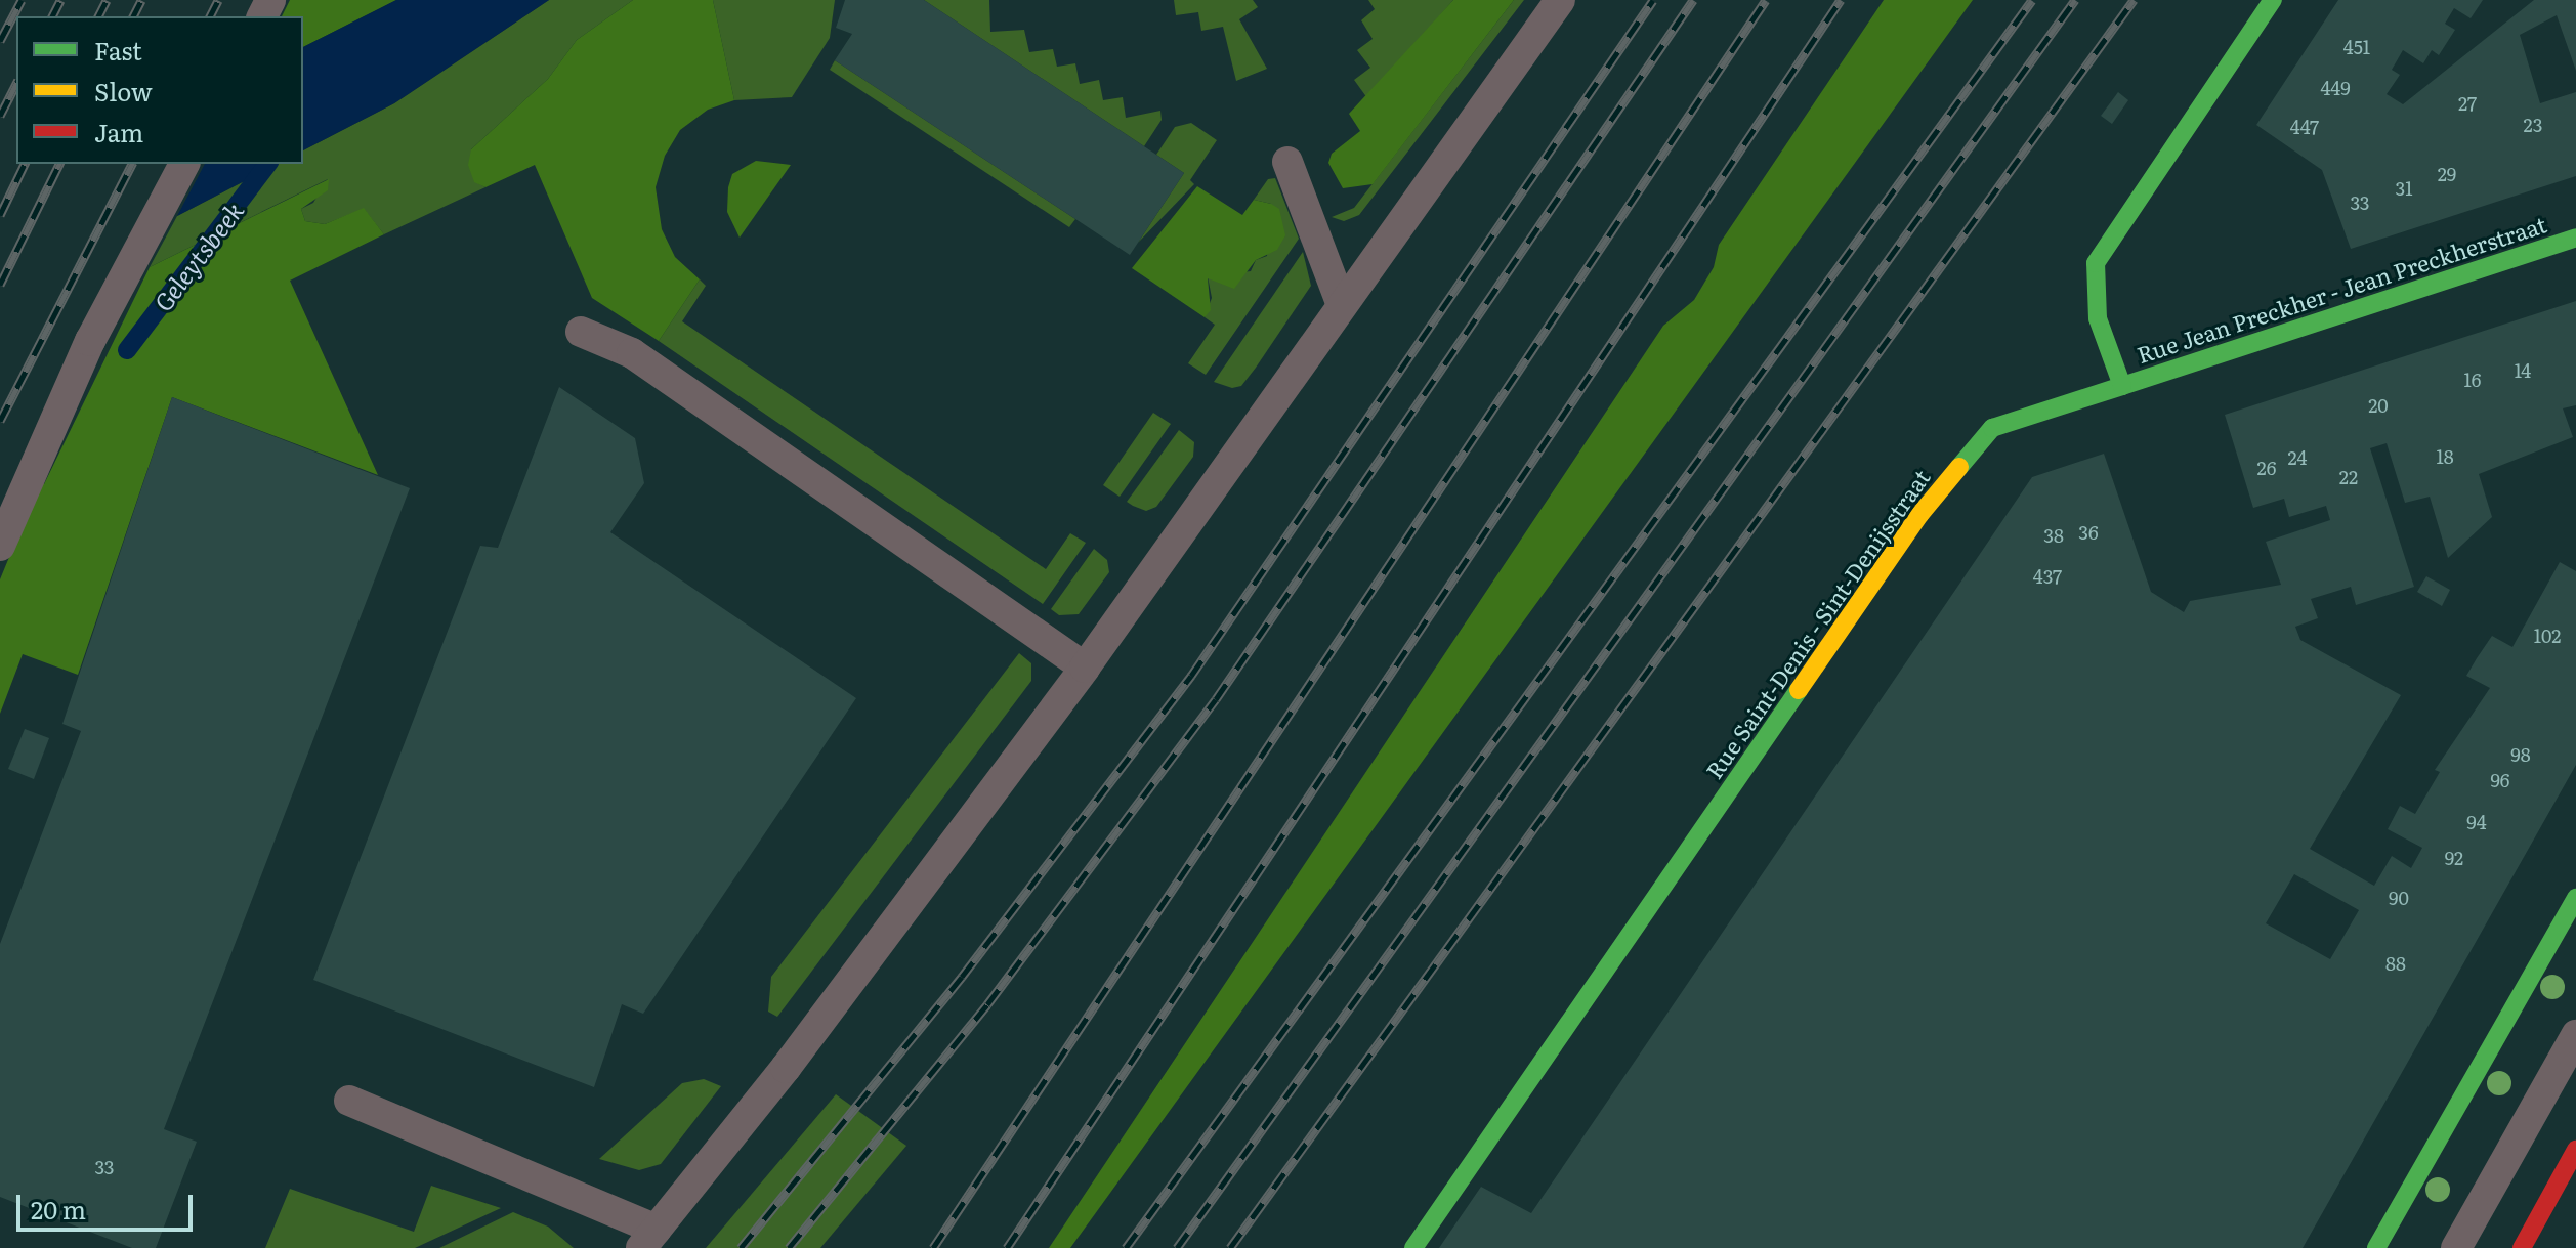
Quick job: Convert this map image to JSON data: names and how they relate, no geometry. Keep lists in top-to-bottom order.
{
  "streets": {
    "street": ["Rue Jean Preckher - Jean Preckherstraat", "Rue Saint-Denis - Sint-Denijsstraat"]
  },
  "crossings": [
    ["Rue Jean Preckher - Jean Preckherstraat", "Rue Saint-Denis - Sint-Denijsstraat"]
  ],
  "water": ["Geleytsbeek"],
  "house_numbers": [
    "451",
    "449",
    "27",
    "23",
    "447",
    "29",
    "31",
    "33",
    "14",
    "16",
    "20",
    "18",
    "24",
    "26",
    "22",
    "36",
    "38",
    "437",
    "102",
    "98",
    "96",
    "94",
    "92",
    "90",
    "88",
    "33"
  ],
  "legend": ["Fast", "Slow", "Jam"],
  "scale_bar": "20 m"
}
